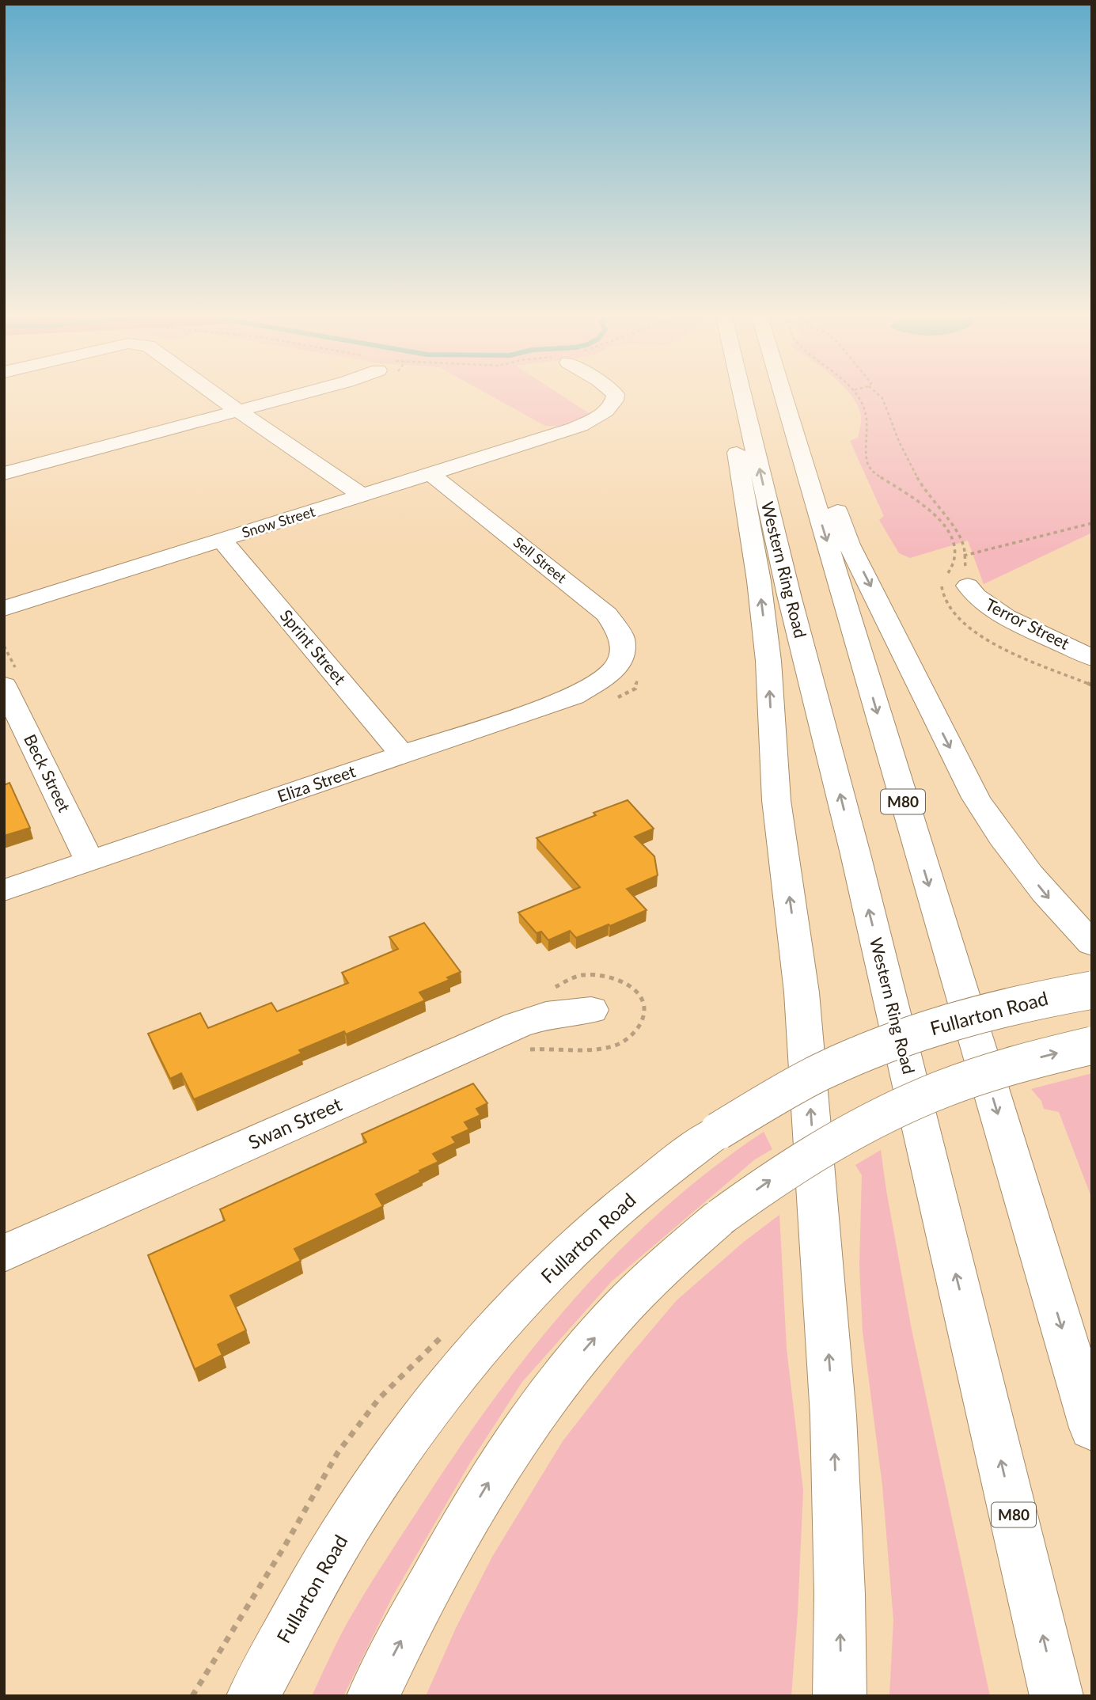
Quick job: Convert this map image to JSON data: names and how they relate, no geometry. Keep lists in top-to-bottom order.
{
  "streets": {
    "main road": [
      "Snow Street",
      "Sell Street",
      "Western Ring Road",
      "Terror Street",
      "Sprint Street",
      "Beck Street",
      "Eliza Street",
      "M80",
      "Fullarton Road",
      "Swan Street"
    ]
  },
  "crossings": [
    ["Snow Street", "Sell Street"],
    ["Snow Street", "Sprint Street"],
    ["Sell Street", "Eliza Street"],
    ["Sprint Street", "Eliza Street"],
    ["Beck Street", "Eliza Street"]
  ]
}
